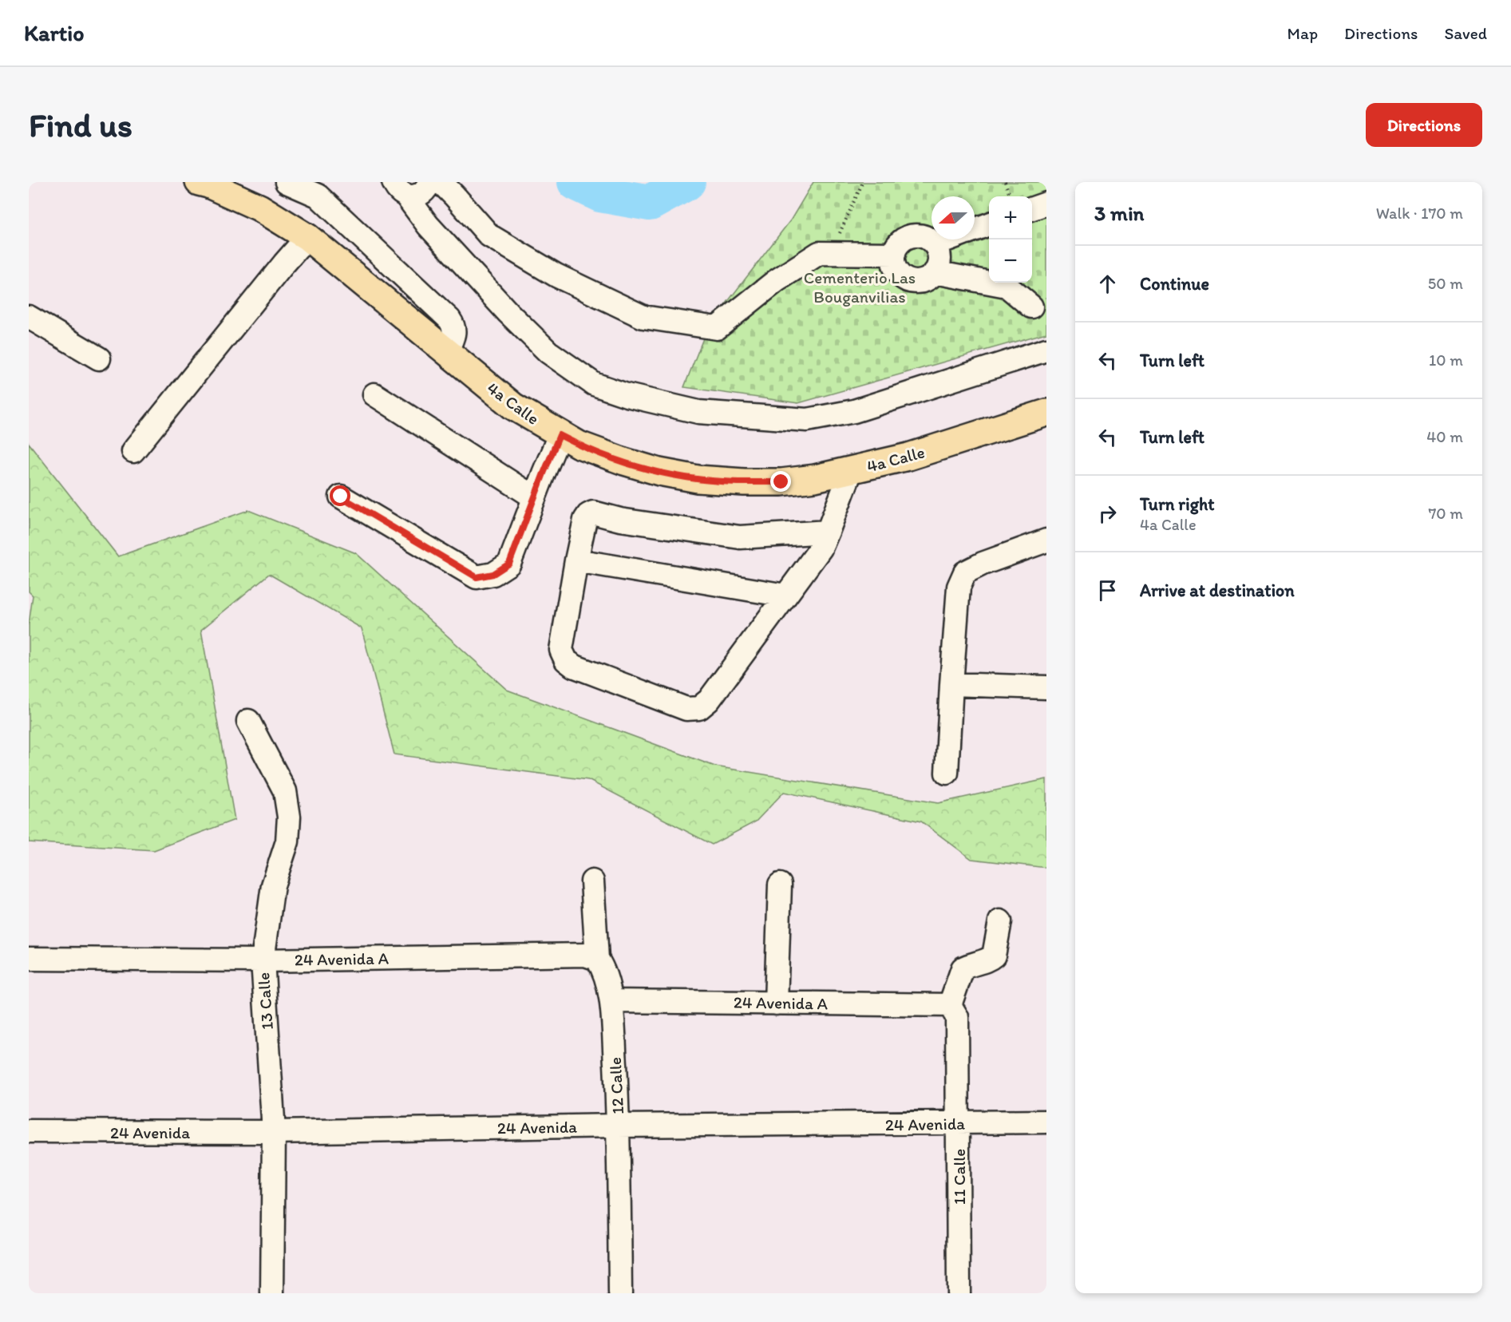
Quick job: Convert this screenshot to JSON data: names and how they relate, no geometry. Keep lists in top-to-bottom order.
{
  "streets": {
    "main road": ["4a Calle"],
    "street": [
      "24 Avenida A",
      "13 Calle",
      "12 Calle",
      "24 Avenida",
      "11 Calle"
    ]
  },
  "crossings": [
    ["24 Avenida A", "13 Calle"],
    ["24 Avenida A", "12 Calle"],
    ["24 Avenida A", "11 Calle"],
    ["13 Calle", "24 Avenida"],
    ["12 Calle", "24 Avenida"],
    ["24 Avenida", "11 Calle"]
  ],
  "parks": ["Cementerio Las Bouganvilias"],
  "north": "left",
  "page": {
    "header": "Kartio",
    "nav": ["Map", "Directions", "Saved"],
    "buttons": "Directions",
    "title": "Find us",
    "heading": ["3 min", "Walk · 170 m"],
    "map_buttons": ["+", "−"],
    "list": [
      ["Continue", "50 m"],
      ["Turn left", "10 m"],
      ["Turn left", "40 m"],
      ["Turn right", "4a Calle", "70 m"],
      "Arrive at destination"
    ]
  }
}
